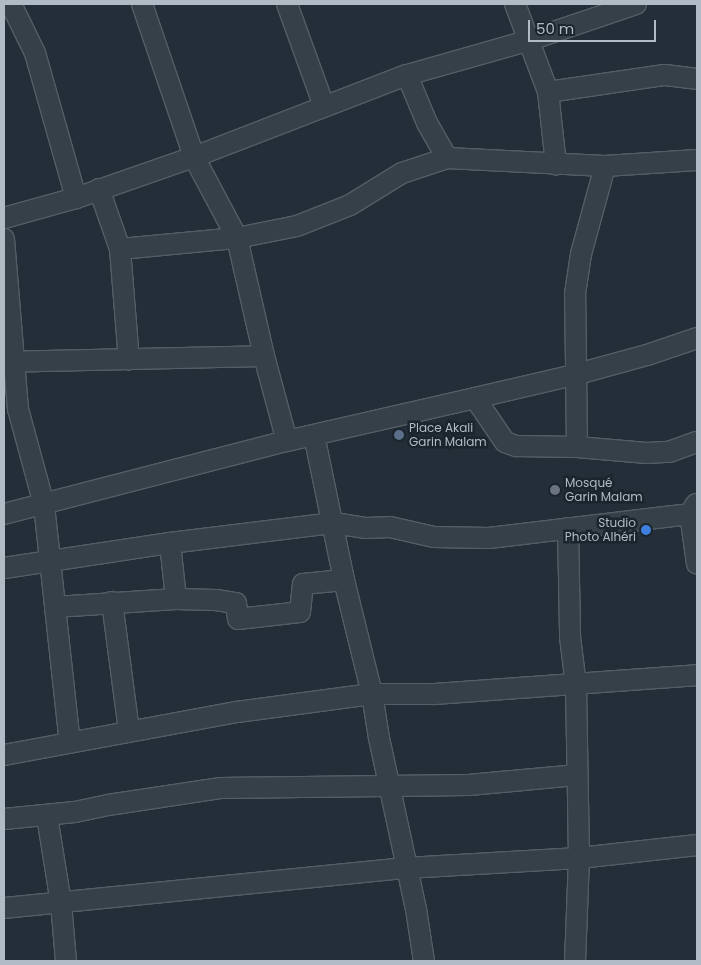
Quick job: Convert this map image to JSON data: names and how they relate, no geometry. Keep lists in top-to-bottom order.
{
  "places": ["Place Akali Garin Malam", "Mosqué Garin Malam", "Studio Photo Alhéri"],
  "scale_bar": "50 m"
}
